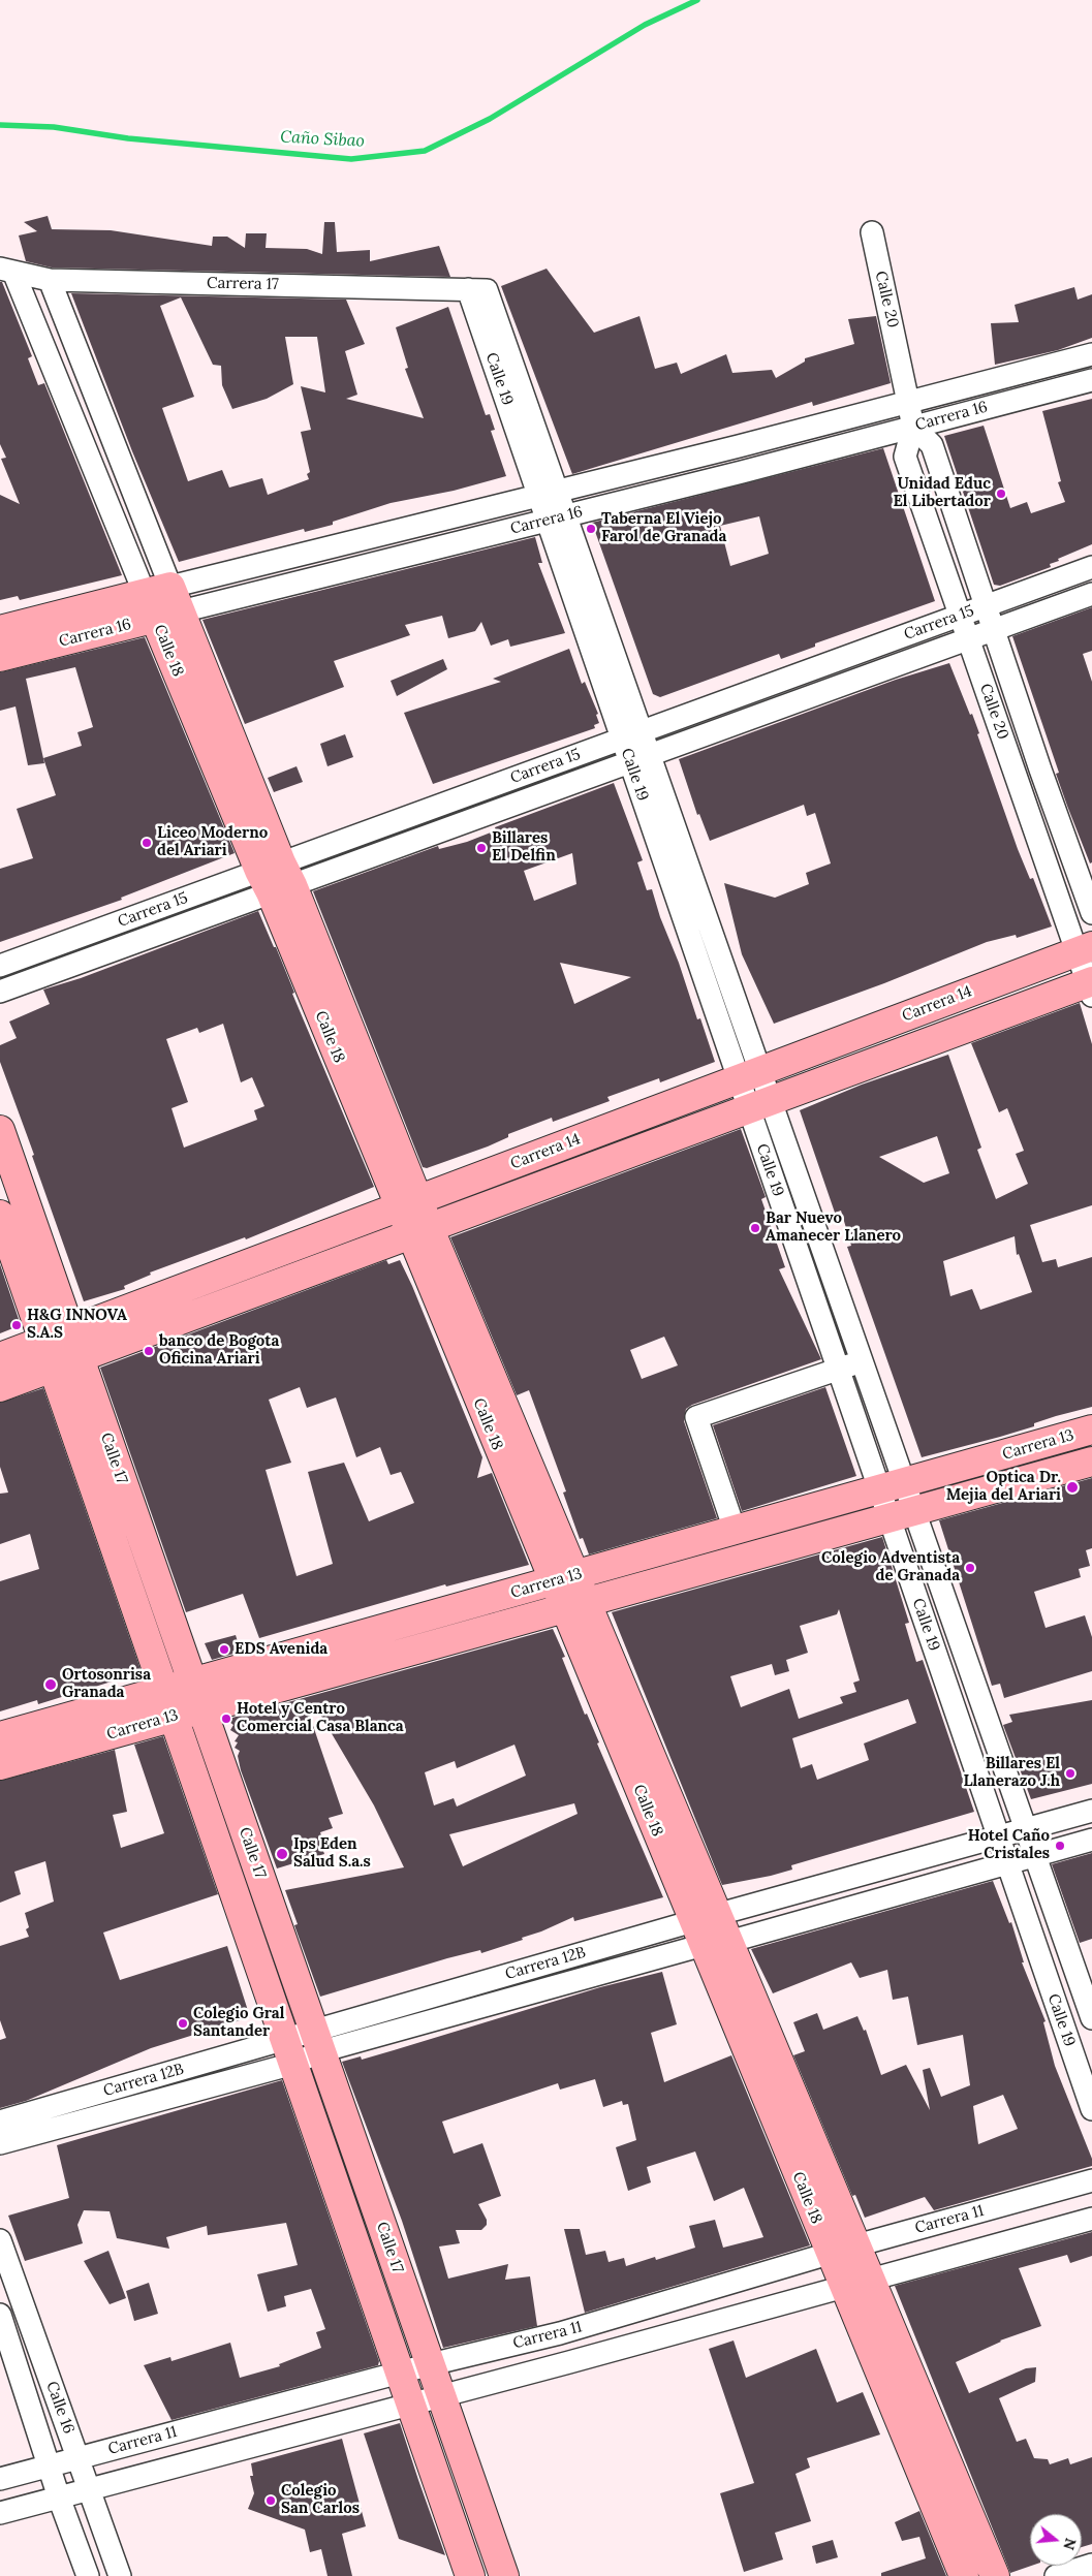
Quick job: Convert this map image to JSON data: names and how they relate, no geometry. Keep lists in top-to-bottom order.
{
  "streets": {
    "street": [
      "Carrera 17",
      "Calle 20",
      "Calle 19",
      "Carrera 16",
      "Carrera 15",
      "Calle 18",
      "Carrera 14",
      "Carrera 13",
      "Calle 17",
      "Carrera 12B",
      "Carrera 11",
      "Calle 16"
    ]
  },
  "crossings": [
    ["Carrera 17", "Calle 19"],
    ["Carrera 17", "Calle 18"],
    ["Calle 20", "Carrera 16"],
    ["Calle 20", "Carrera 15"],
    ["Calle 20", "Carrera 14"],
    ["Calle 19", "Carrera 16"],
    ["Calle 19", "Carrera 15"],
    ["Calle 19", "Carrera 14"],
    ["Calle 19", "Carrera 13"],
    ["Calle 19", "Carrera 12B"],
    ["Carrera 16", "Calle 18"],
    ["Carrera 15", "Calle 18"],
    ["Calle 18", "Carrera 14"],
    ["Calle 18", "Carrera 13"],
    ["Calle 18", "Carrera 12B"],
    ["Calle 18", "Carrera 11"],
    ["Carrera 14", "Calle 17"],
    ["Carrera 13", "Calle 17"],
    ["Calle 17", "Carrera 12B"],
    ["Calle 17", "Carrera 11"],
    ["Carrera 11", "Calle 16"]
  ],
  "water": ["Caño Sibao"],
  "places": [
    "Unidad Educ El Libertador",
    "Taberna El Viejo Farol de Granada",
    "Liceo Moderno del Ariari",
    "Billares El Delfin",
    "Bar Nuevo Amanecer Llanero",
    "H&G INNOVA S.A.S",
    "banco de Bogota Oficina Ariari",
    "Optica Dr. Mejia del Ariari",
    "Colegio Adventista de Granada",
    "EDS Avenida",
    "Ortosonrisa Granada",
    "Hotel y Centro Comercial Casa Blanca",
    "Billares El Llanerazo J.h",
    "Hotel Caño Cristales",
    "Ips Eden Salud S.a.s",
    "Colegio Gral Santander",
    "Colegio San Carlos"
  ],
  "north": "right"
}
